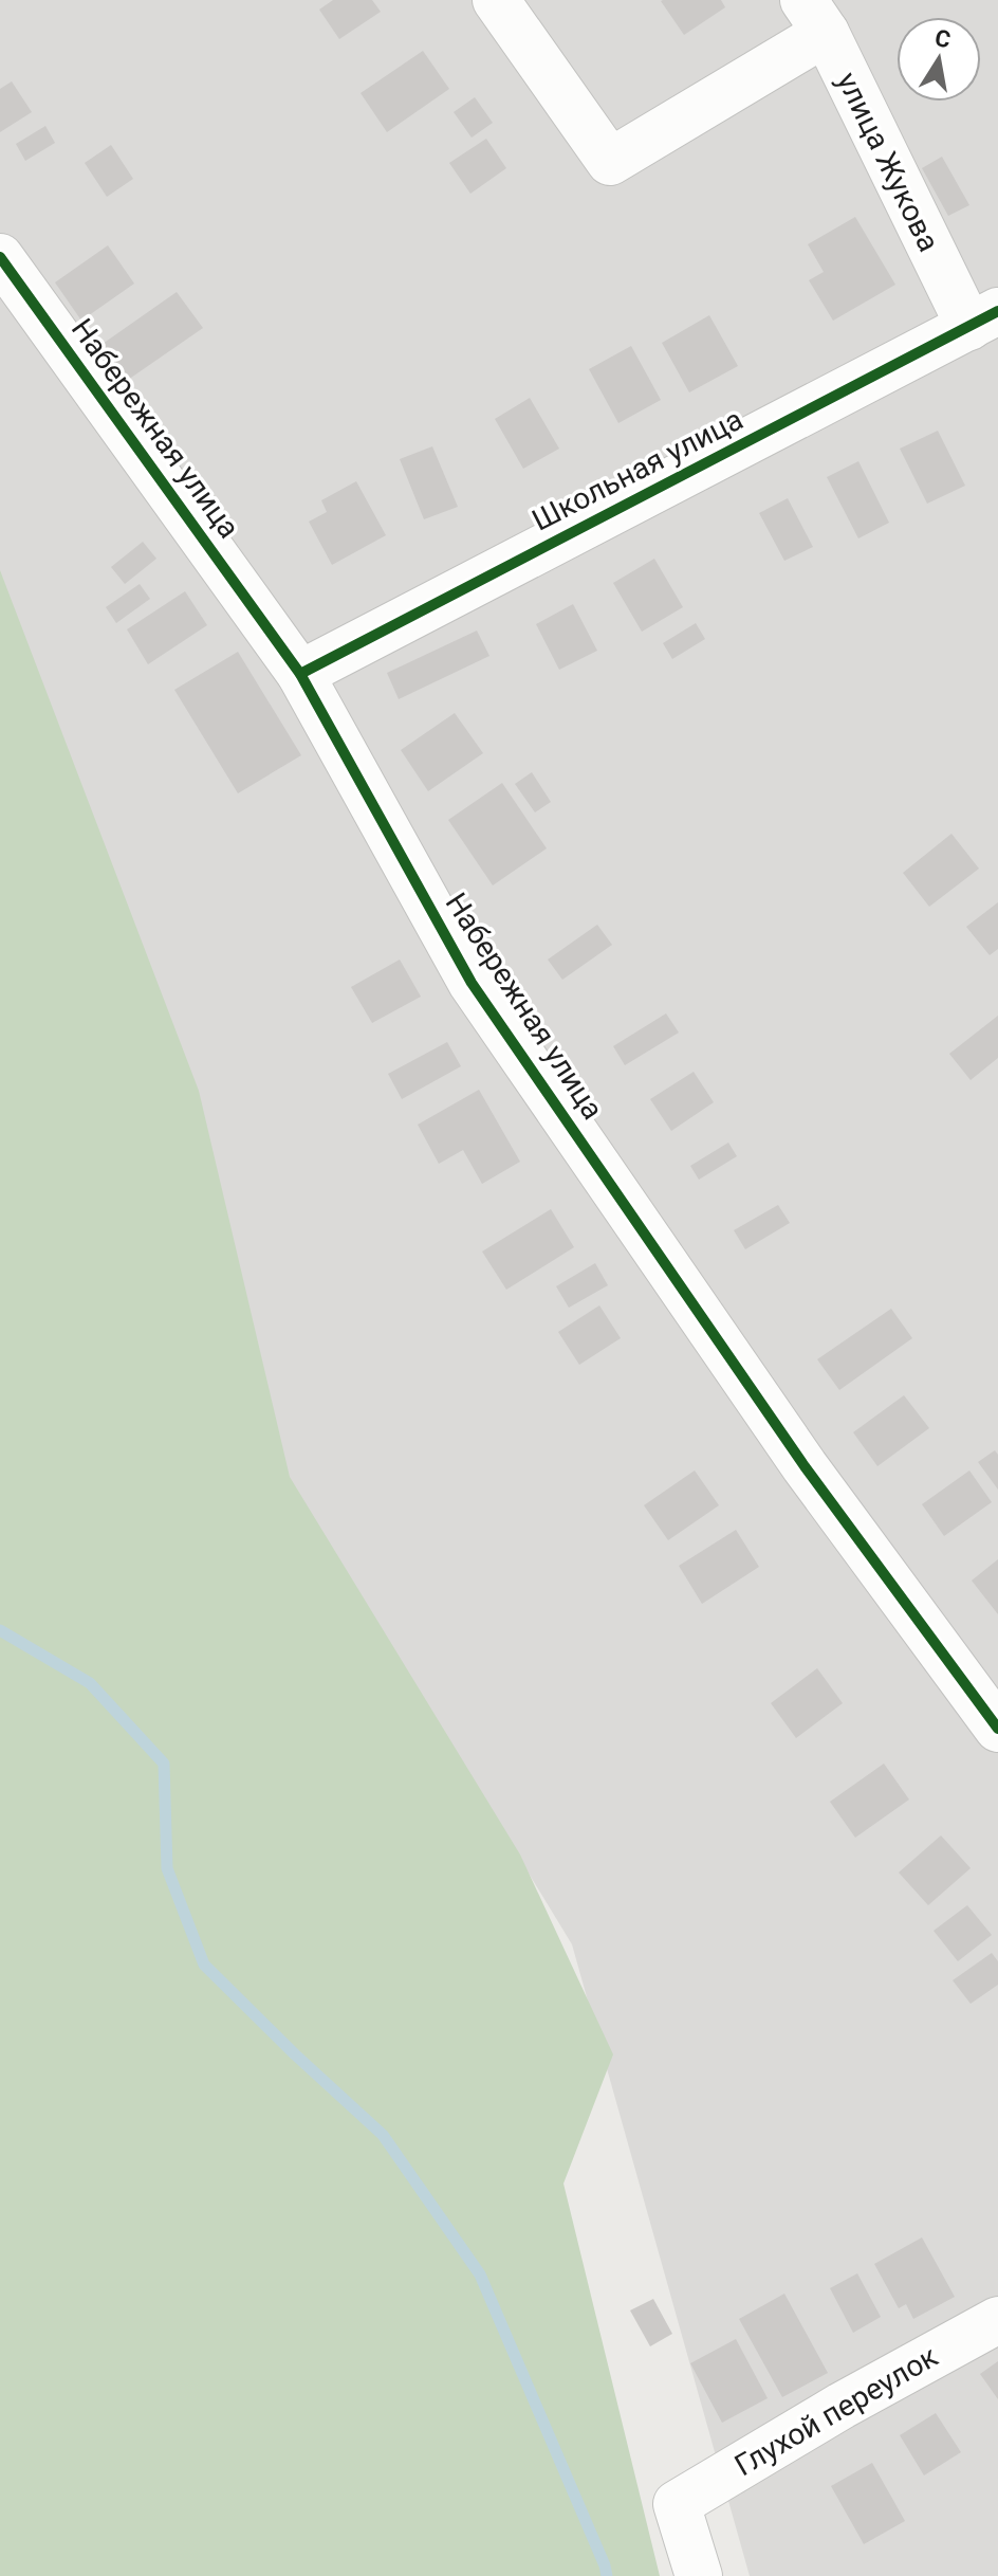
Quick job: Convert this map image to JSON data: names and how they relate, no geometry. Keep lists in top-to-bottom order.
{
  "streets": {
    "street": [
      "улица Жукова",
      "Набережная улица",
      "Школьная улица",
      "Глухой переулок"
    ]
  },
  "crossings": [
    ["улица Жукова", "Школьная улица"],
    ["Набережная улица", "Школьная улица"]
  ],
  "north": "top"
}
